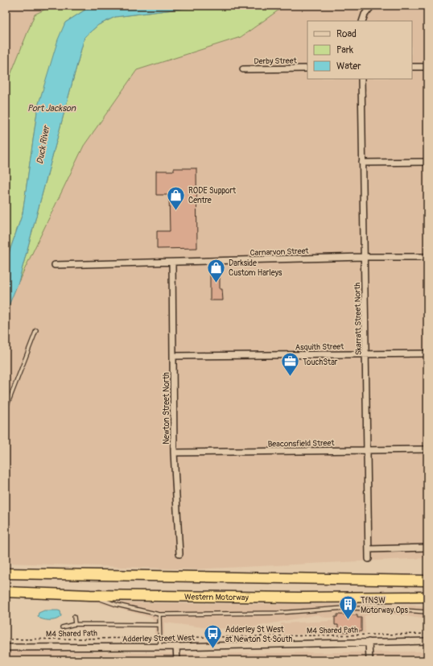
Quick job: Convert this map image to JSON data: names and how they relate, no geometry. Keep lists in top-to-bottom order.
{
  "streets": {
    "highway": ["Western Motorway"],
    "street": [
      "Derby Street",
      "Carnarvon Street",
      "Skarratt Street North",
      "Asquith Street",
      "Newton Street North",
      "Beaconsfield Street",
      "Adderley Street West"
    ],
    "path": ["M4 Shared Path"]
  },
  "crossings": [
    ["Carnarvon Street", "Skarratt Street North"],
    ["Carnarvon Street", "Newton Street North"],
    ["Skarratt Street North", "Asquith Street"],
    ["Skarratt Street North", "Beaconsfield Street"],
    ["Asquith Street", "Newton Street North"],
    ["Newton Street North", "Beaconsfield Street"]
  ],
  "water": ["Port Jackson", "Duck River"],
  "places": {
    "shop": ["RODE Support Centre", "Darkside Custom Harleys"],
    "office": ["TouchStar"],
    "building": ["TfNSW Motorway Ops"],
    "bus stop": ["Adderley St West at Newton St South"]
  },
  "legend": ["Road", "Park", "Water"]
}
